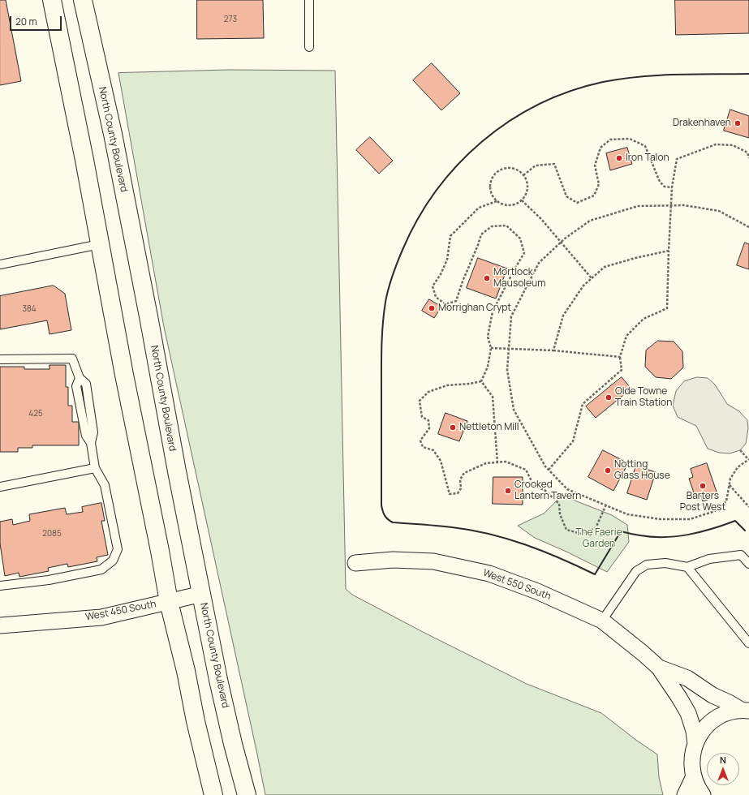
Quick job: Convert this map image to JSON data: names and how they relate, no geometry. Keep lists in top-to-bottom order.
{
  "streets": {
    "main road": ["North County Boulevard"],
    "street": ["West 550 South", "West 450 South"]
  },
  "crossings": [
    ["North County Boulevard", "West 450 South"]
  ],
  "parks": ["The Faerie Garden"],
  "places": [
    "Drakenhaven",
    "Iron Talon",
    "Mortlock Mausoleum",
    "Morrighan Crypt",
    "Olde Towne Train Station",
    "Nettleton Mill",
    "Notting Glass House",
    "Barters Post West",
    "Crooked Lantern Tavern"
  ],
  "house_numbers": [
    "273",
    "384",
    "425",
    "2085"
  ],
  "scale_bar": "20 m",
  "north": "top"
}
